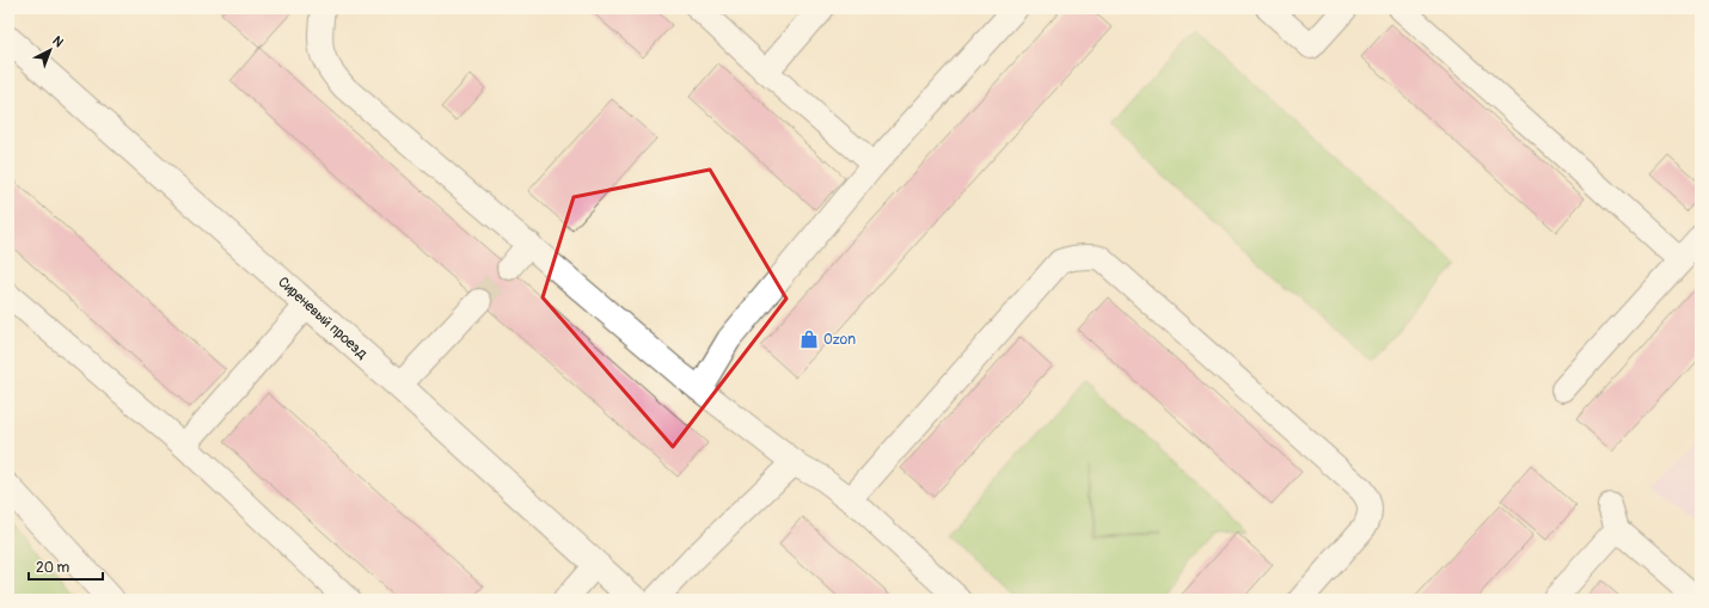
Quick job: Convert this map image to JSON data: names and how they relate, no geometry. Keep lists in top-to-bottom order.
{
  "streets": {
    "main road": ["Сиреневый проезд"]
  },
  "places": {
    "shop": ["Ozon"]
  },
  "scale_bar": "20 m",
  "north": "top right"
}
